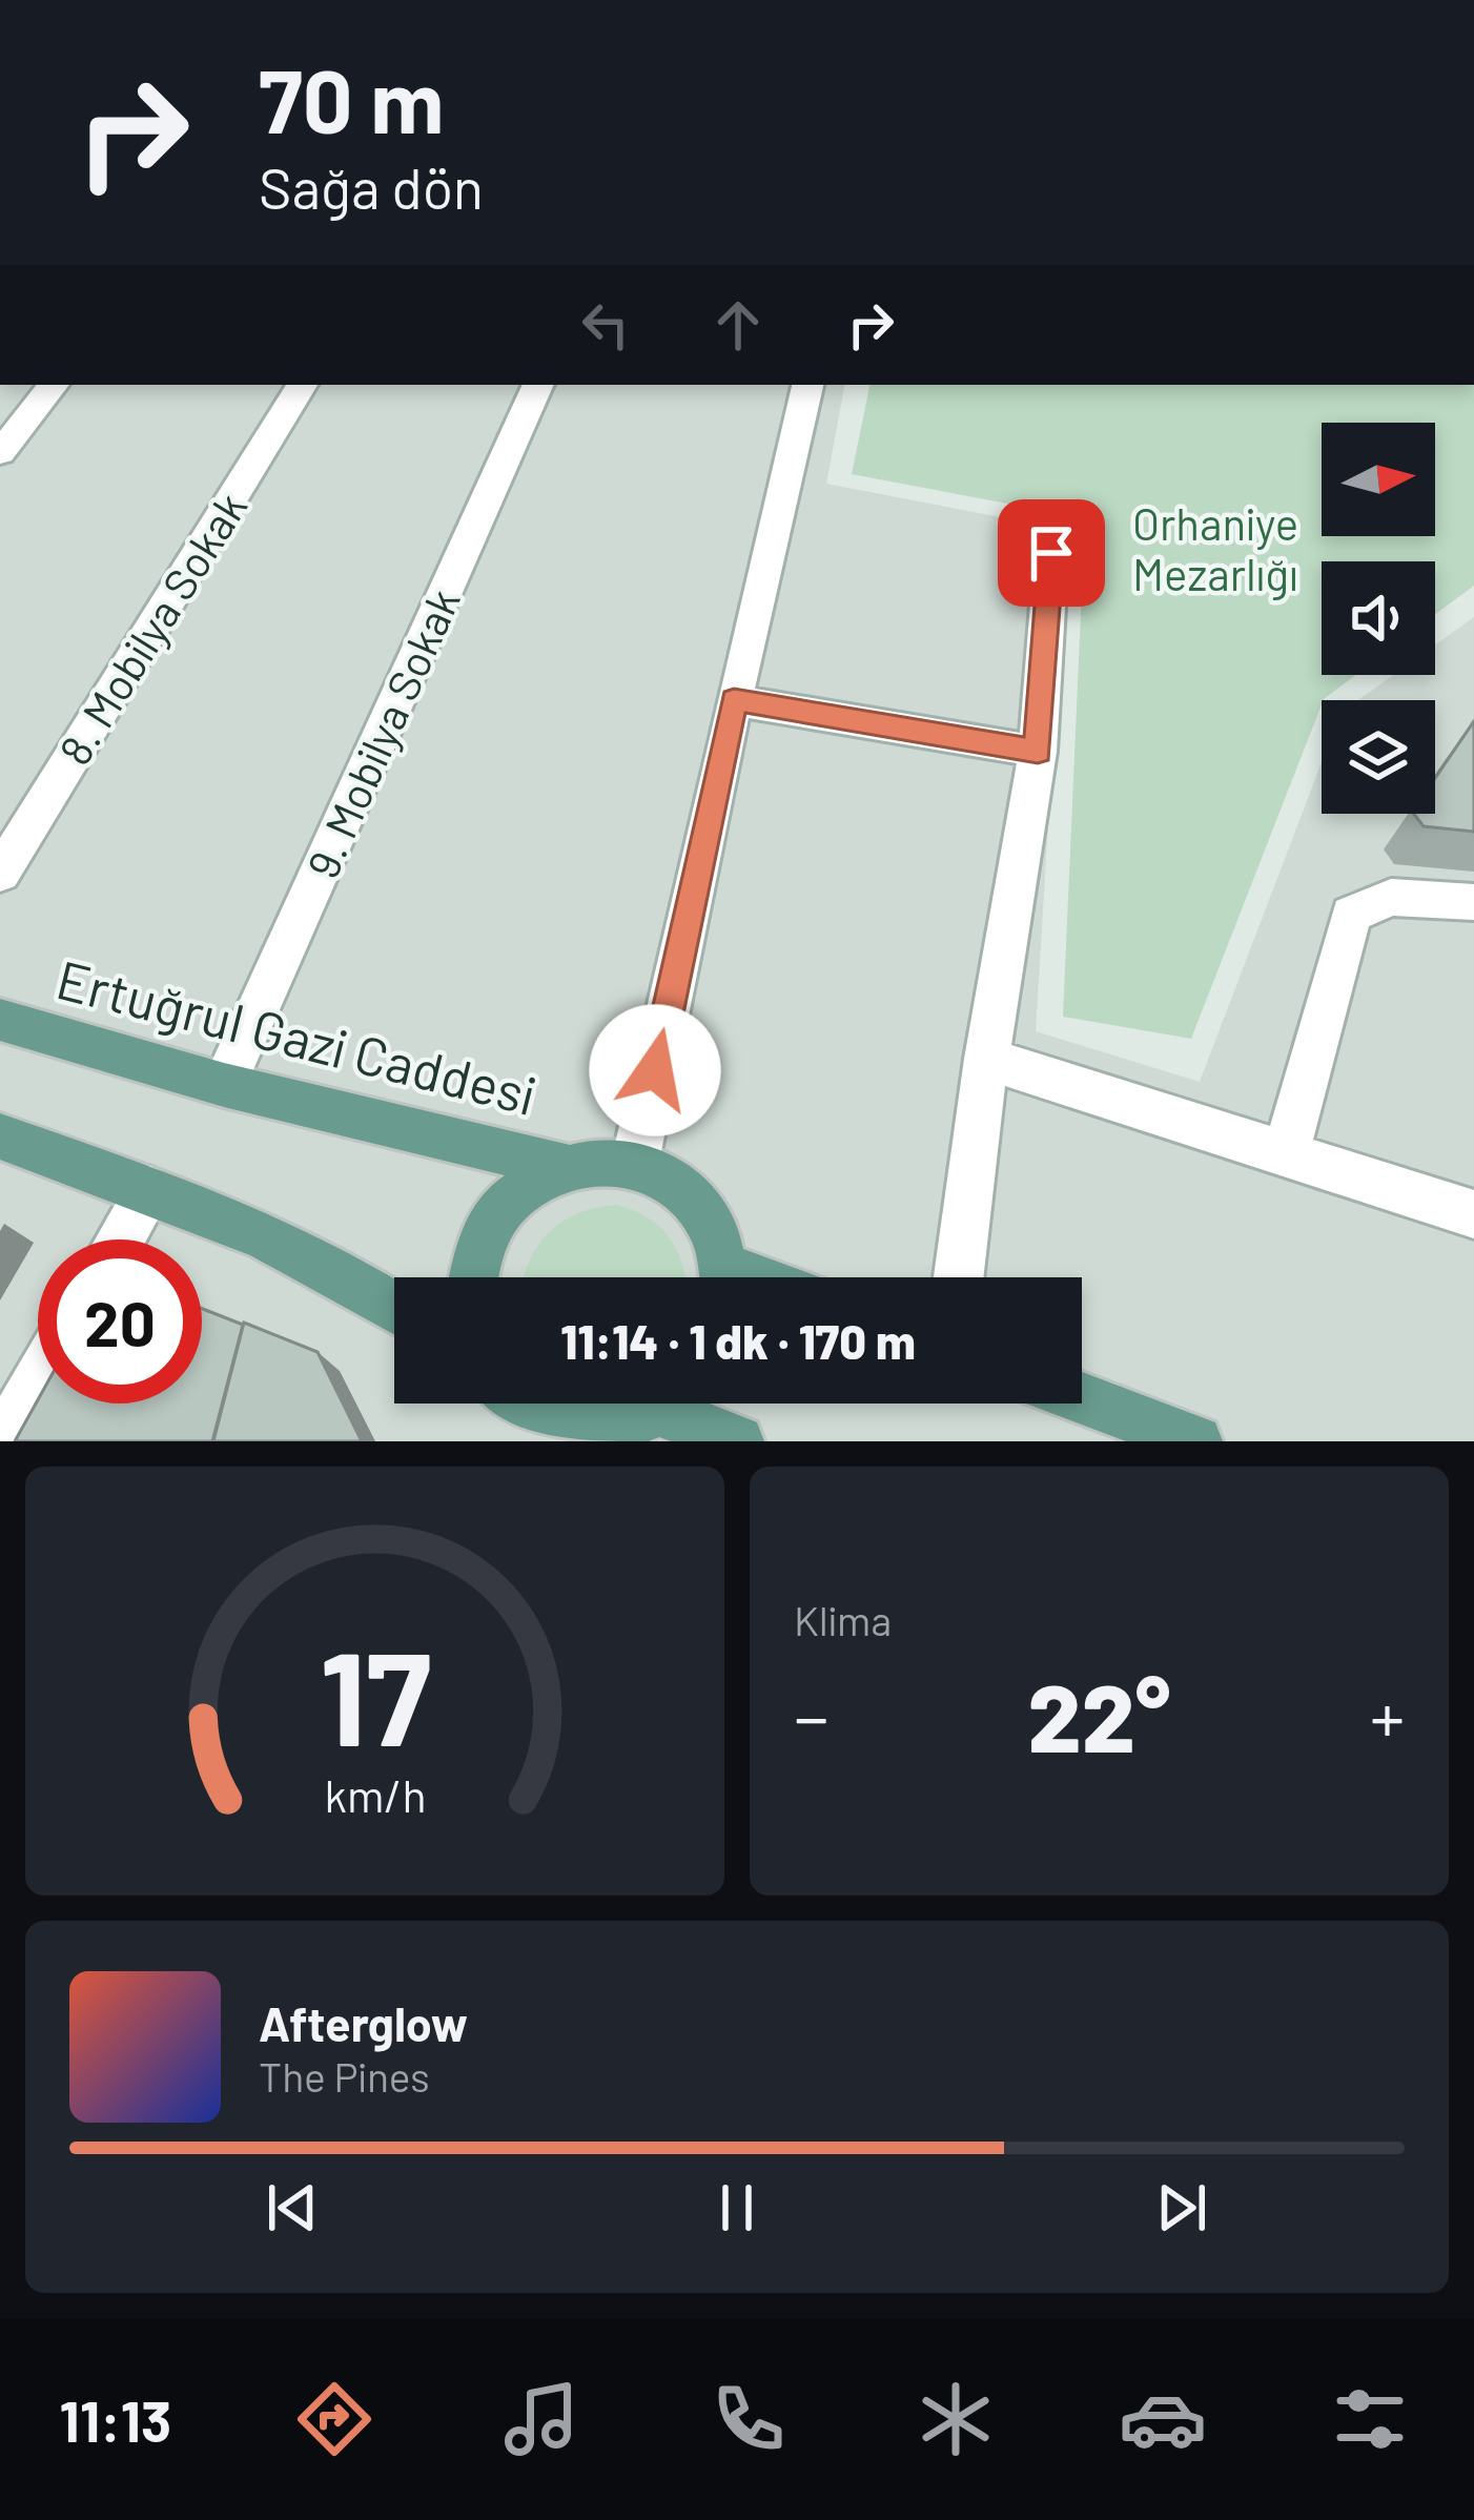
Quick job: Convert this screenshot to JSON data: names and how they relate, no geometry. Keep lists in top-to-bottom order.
{
  "streets": {
    "main road": ["Ertuğrul Gazi Caddesi"],
    "street": ["8. Mobilya Sokak", "9. Mobilya Sokak"]
  },
  "crossings": [
    ["9. Mobilya Sokak", "Ertuğrul Gazi Caddesi"]
  ],
  "parks": ["Orhaniye Mezarlığı"],
  "north": "right",
  "page": {
    "turn": ["70 m", "Sağa dön"],
    "limit": "20",
    "trip": "11:14 · 1 dk · 170 m",
    "tile": "Klima",
    "heat": ["−", "22°", "+"],
    "song": ["Afterglow", "The Pines"],
    "tabs": "11:13",
    "gauge": ["17", "km/h"]
  }
}
